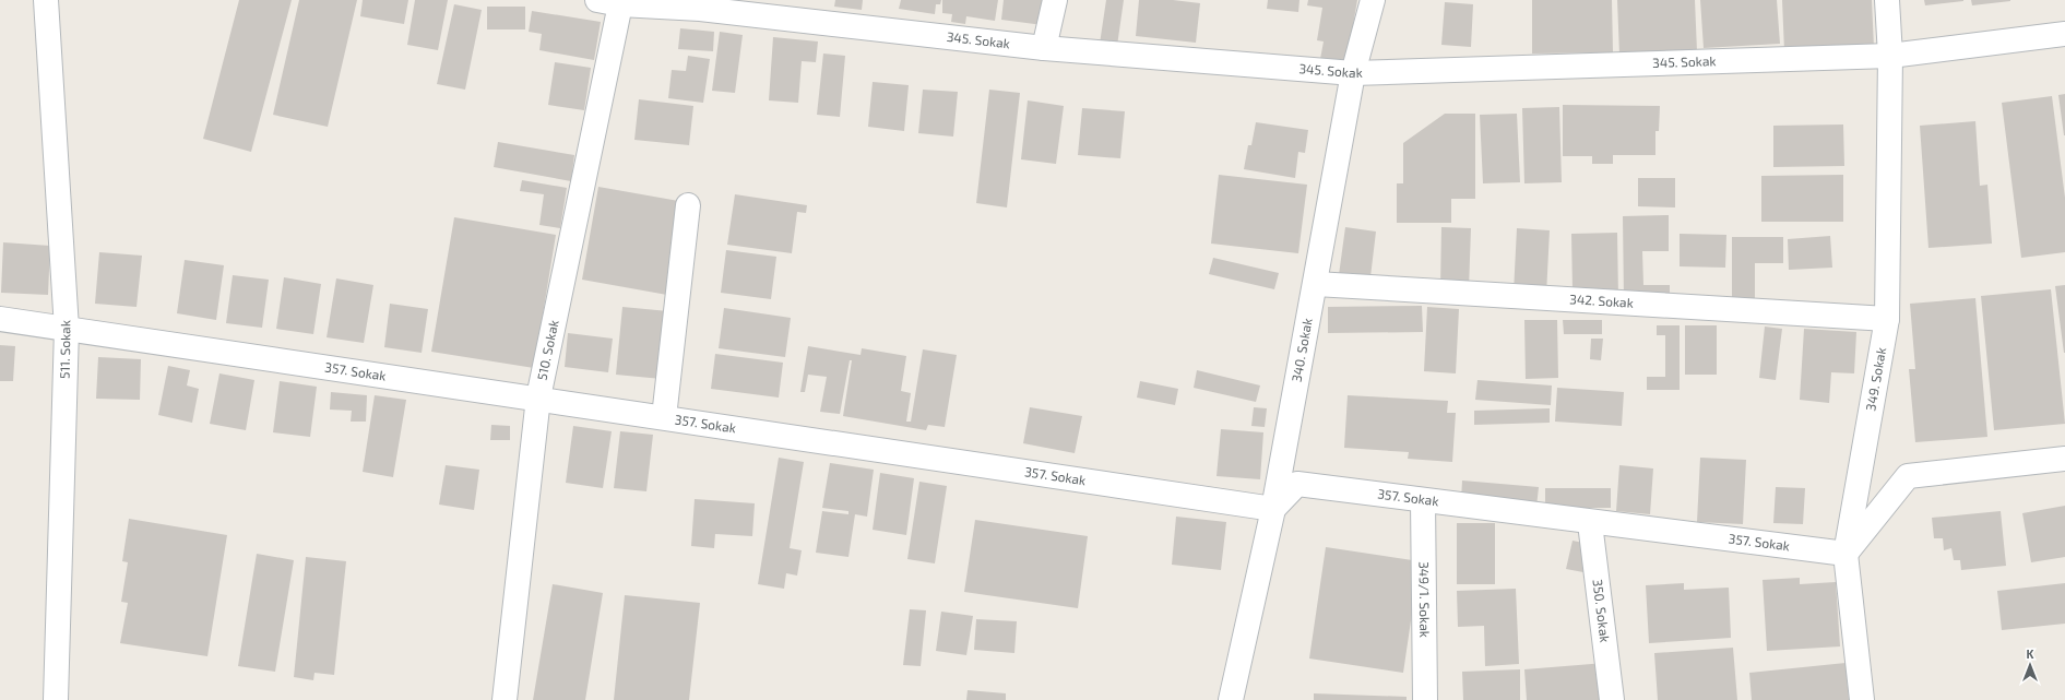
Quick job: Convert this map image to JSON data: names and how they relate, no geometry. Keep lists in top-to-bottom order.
{
  "streets": {
    "street": [
      "345. Sokak",
      "342. Sokak",
      "511. Sokak",
      "510. Sokak",
      "340. Sokak",
      "357. Sokak",
      "349. Sokak",
      "349/1. Sokak",
      "350. Sokak"
    ]
  },
  "crossings": [
    ["345. Sokak", "510. Sokak"],
    ["345. Sokak", "340. Sokak"],
    ["345. Sokak", "349. Sokak"],
    ["342. Sokak", "340. Sokak"],
    ["342. Sokak", "349. Sokak"],
    ["511. Sokak", "357. Sokak"],
    ["510. Sokak", "357. Sokak"],
    ["340. Sokak", "357. Sokak"],
    ["357. Sokak", "349. Sokak"],
    ["357. Sokak", "349/1. Sokak"],
    ["357. Sokak", "350. Sokak"]
  ],
  "north": "top"
}
